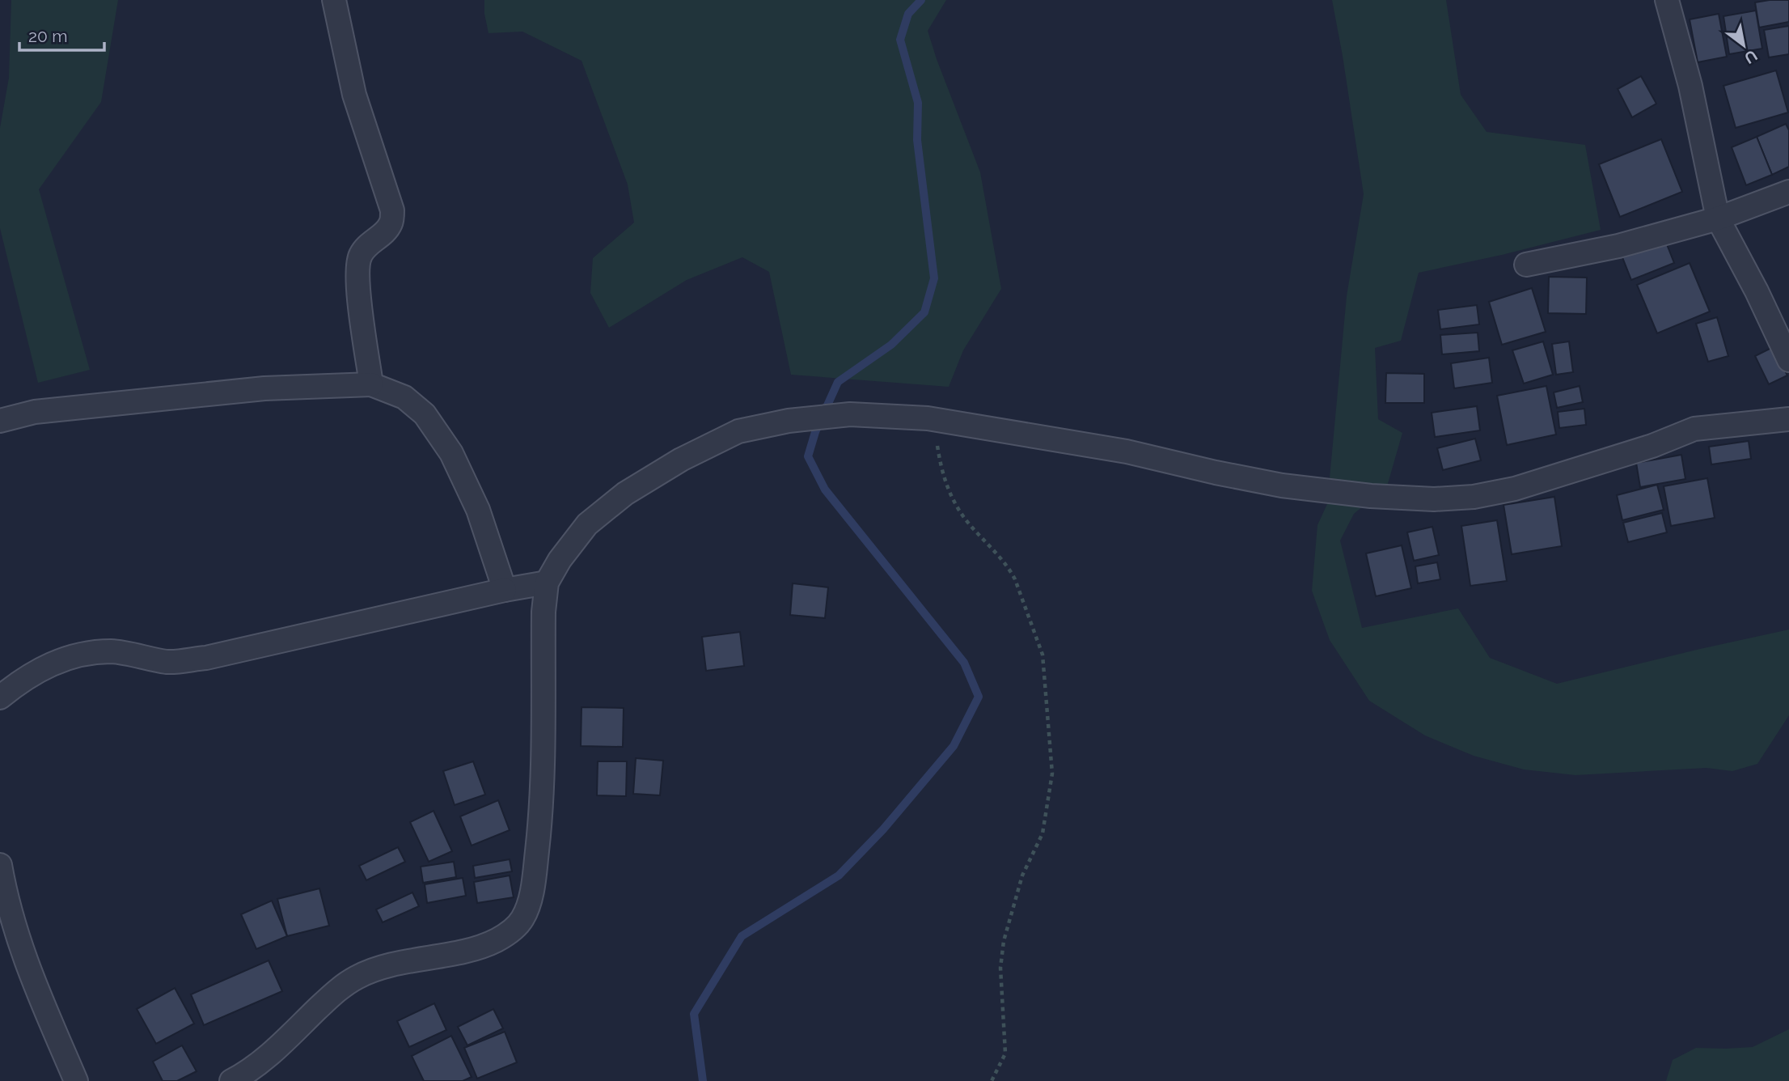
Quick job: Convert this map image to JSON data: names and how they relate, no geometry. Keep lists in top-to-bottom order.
{
  "scale_bar": "20 m",
  "north": "bottom right"
}
